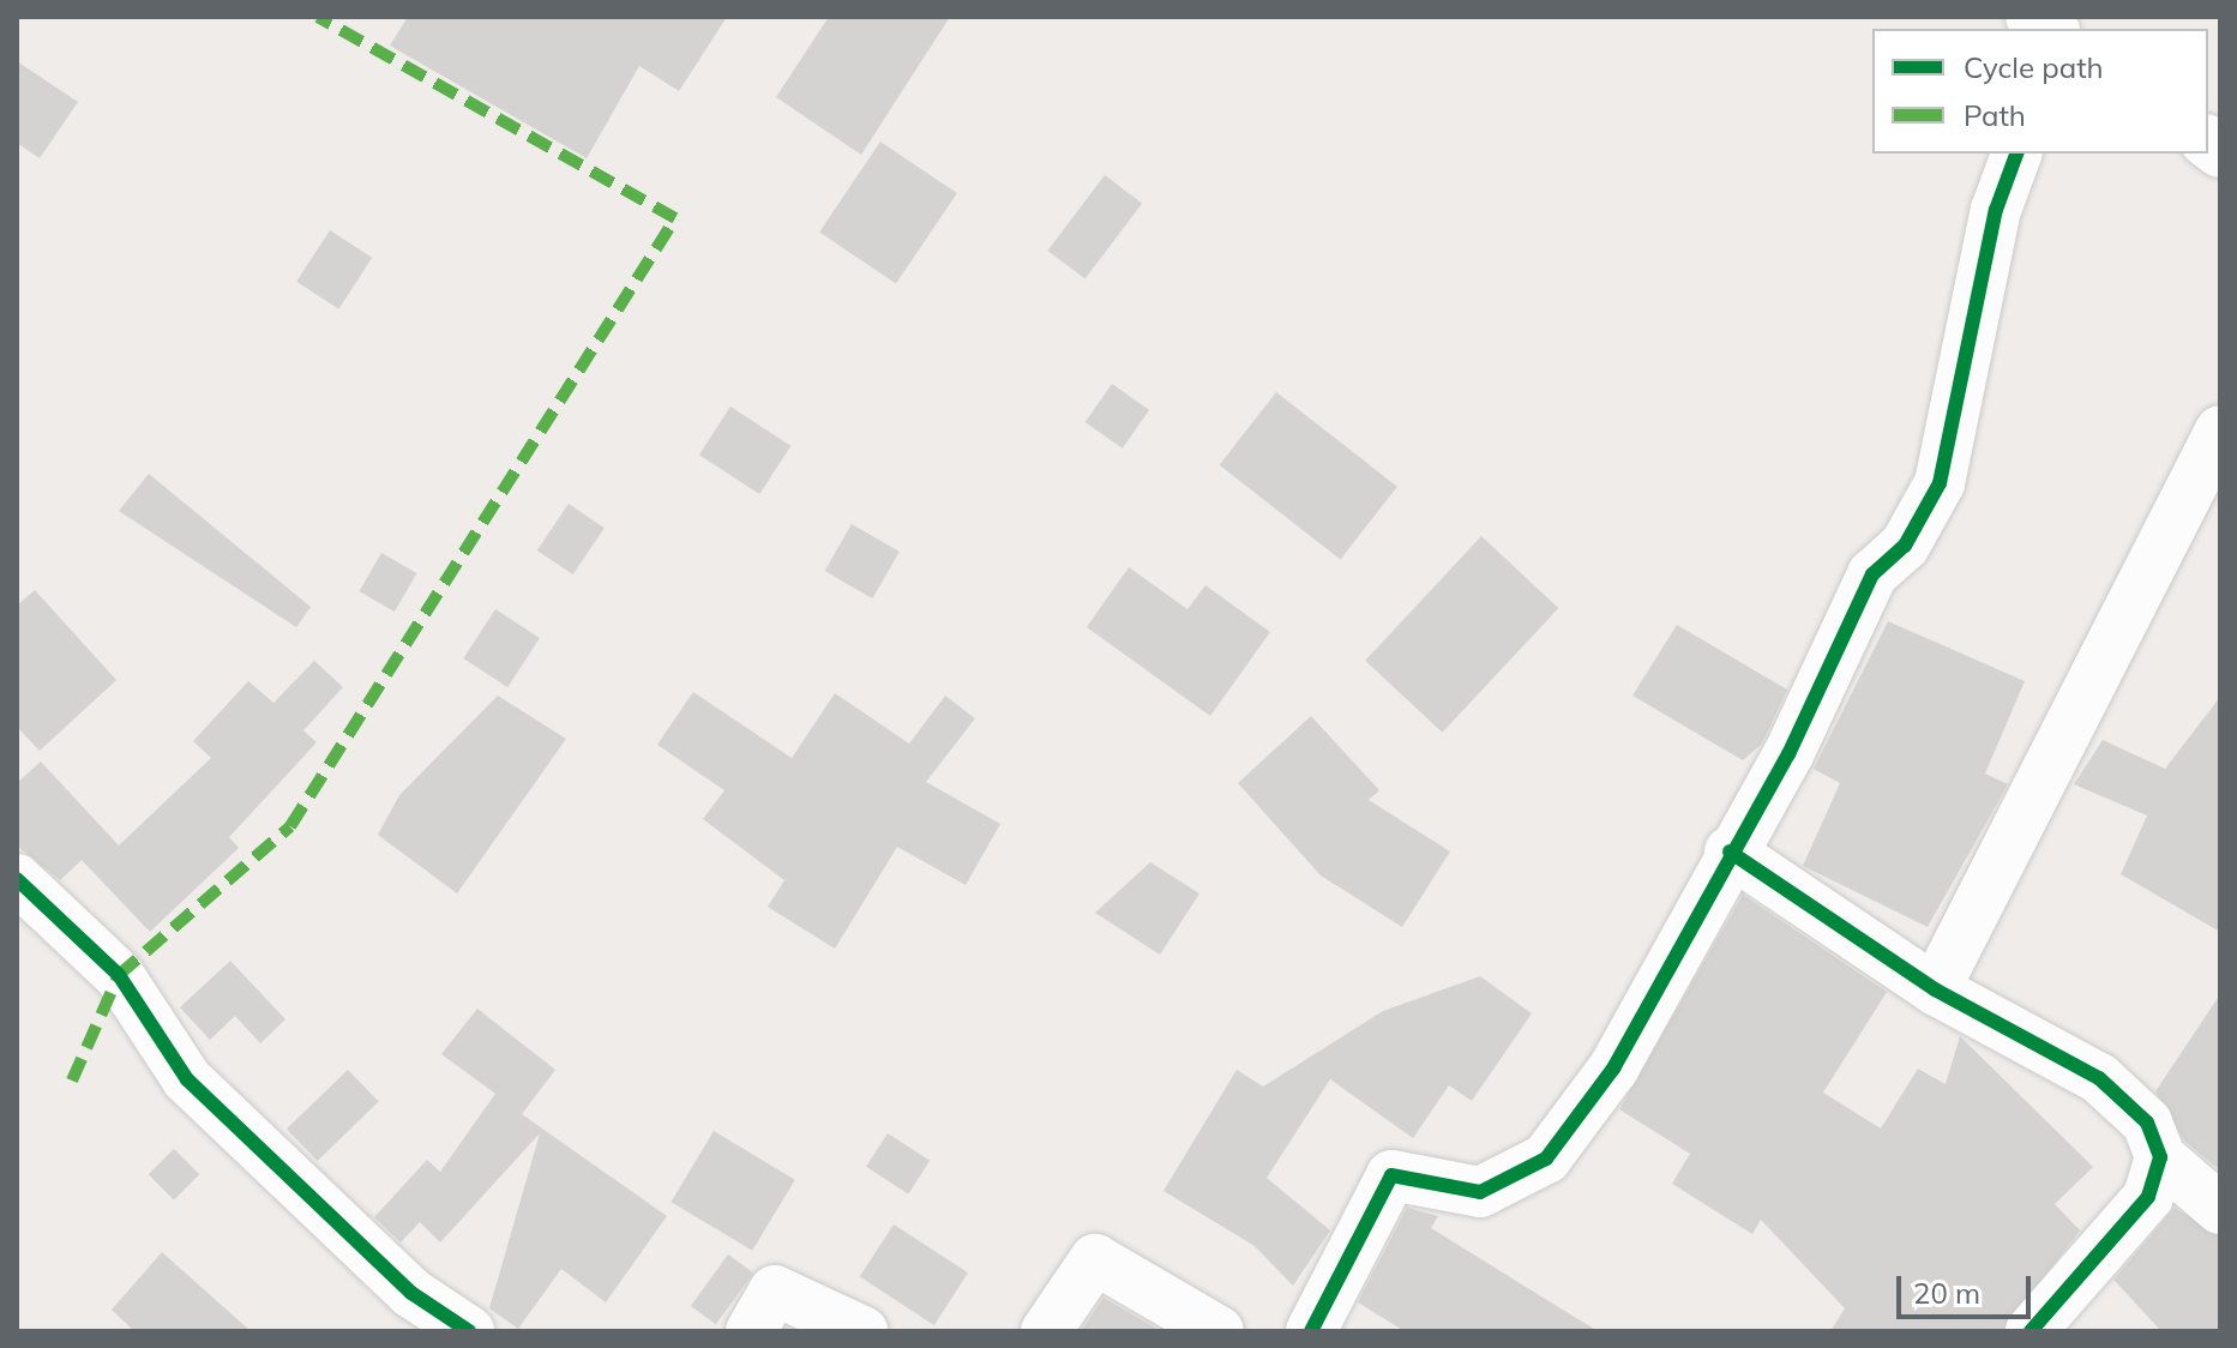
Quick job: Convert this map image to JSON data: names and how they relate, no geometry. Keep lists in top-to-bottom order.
{
  "legend": ["Cycle path", "Path"],
  "scale_bar": "20 m"
}
